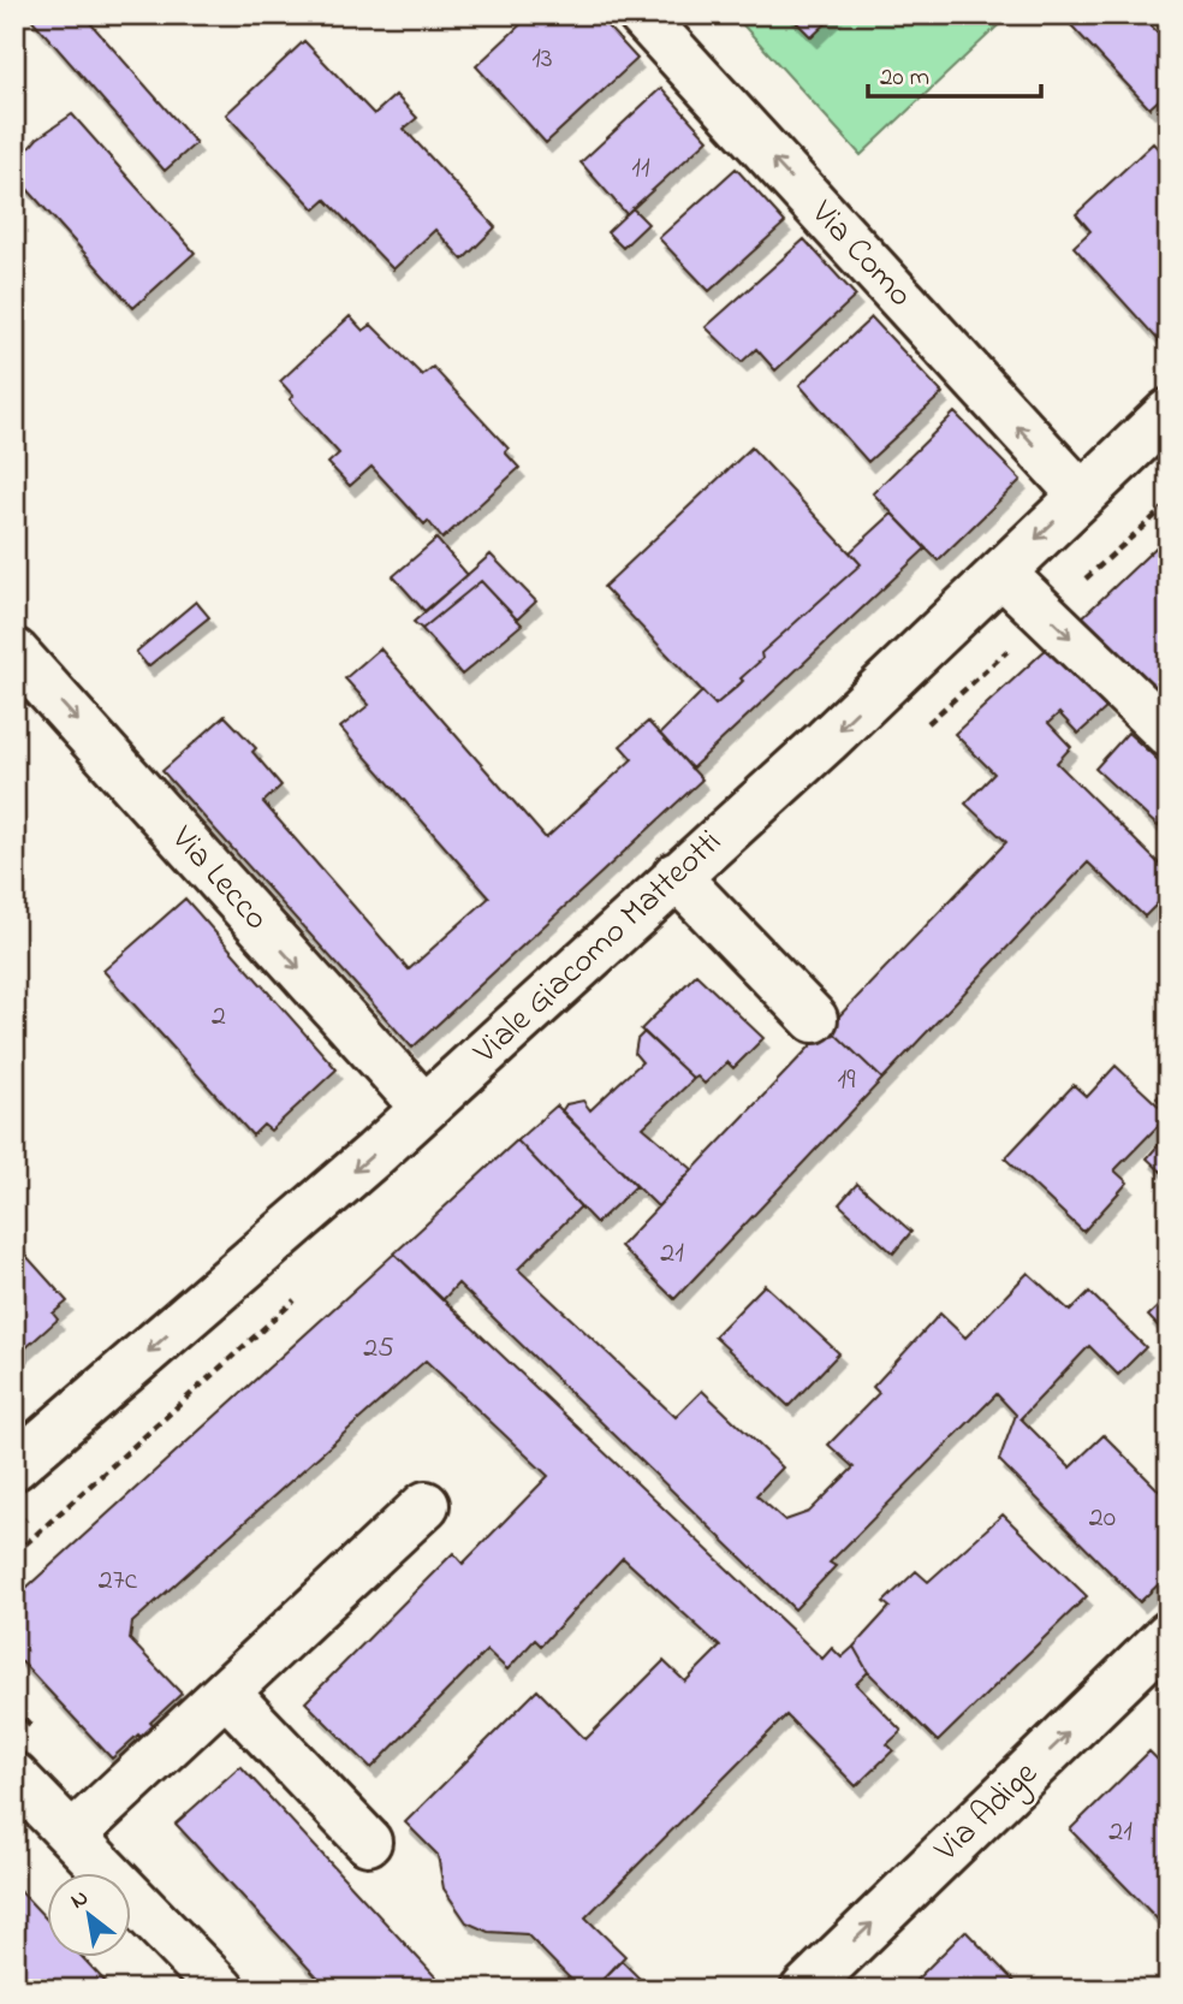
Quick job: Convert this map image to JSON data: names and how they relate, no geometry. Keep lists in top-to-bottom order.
{
  "streets": {
    "street": [
      "Via Como",
      "Via Lecco",
      "Viale Giacomo Matteotti",
      "Via Adige"
    ]
  },
  "crossings": [
    ["Via Como", "Viale Giacomo Matteotti"],
    ["Via Lecco", "Viale Giacomo Matteotti"]
  ],
  "one_way": [
    "Via Como",
    "Via Lecco",
    "Viale Giacomo Matteotti",
    "Via Adige"
  ],
  "house_numbers": [
    "13",
    "11",
    "2",
    "19",
    "21",
    "25",
    "20",
    "27c",
    "21"
  ],
  "scale_bar": "20 m",
  "north": "top left"
}
